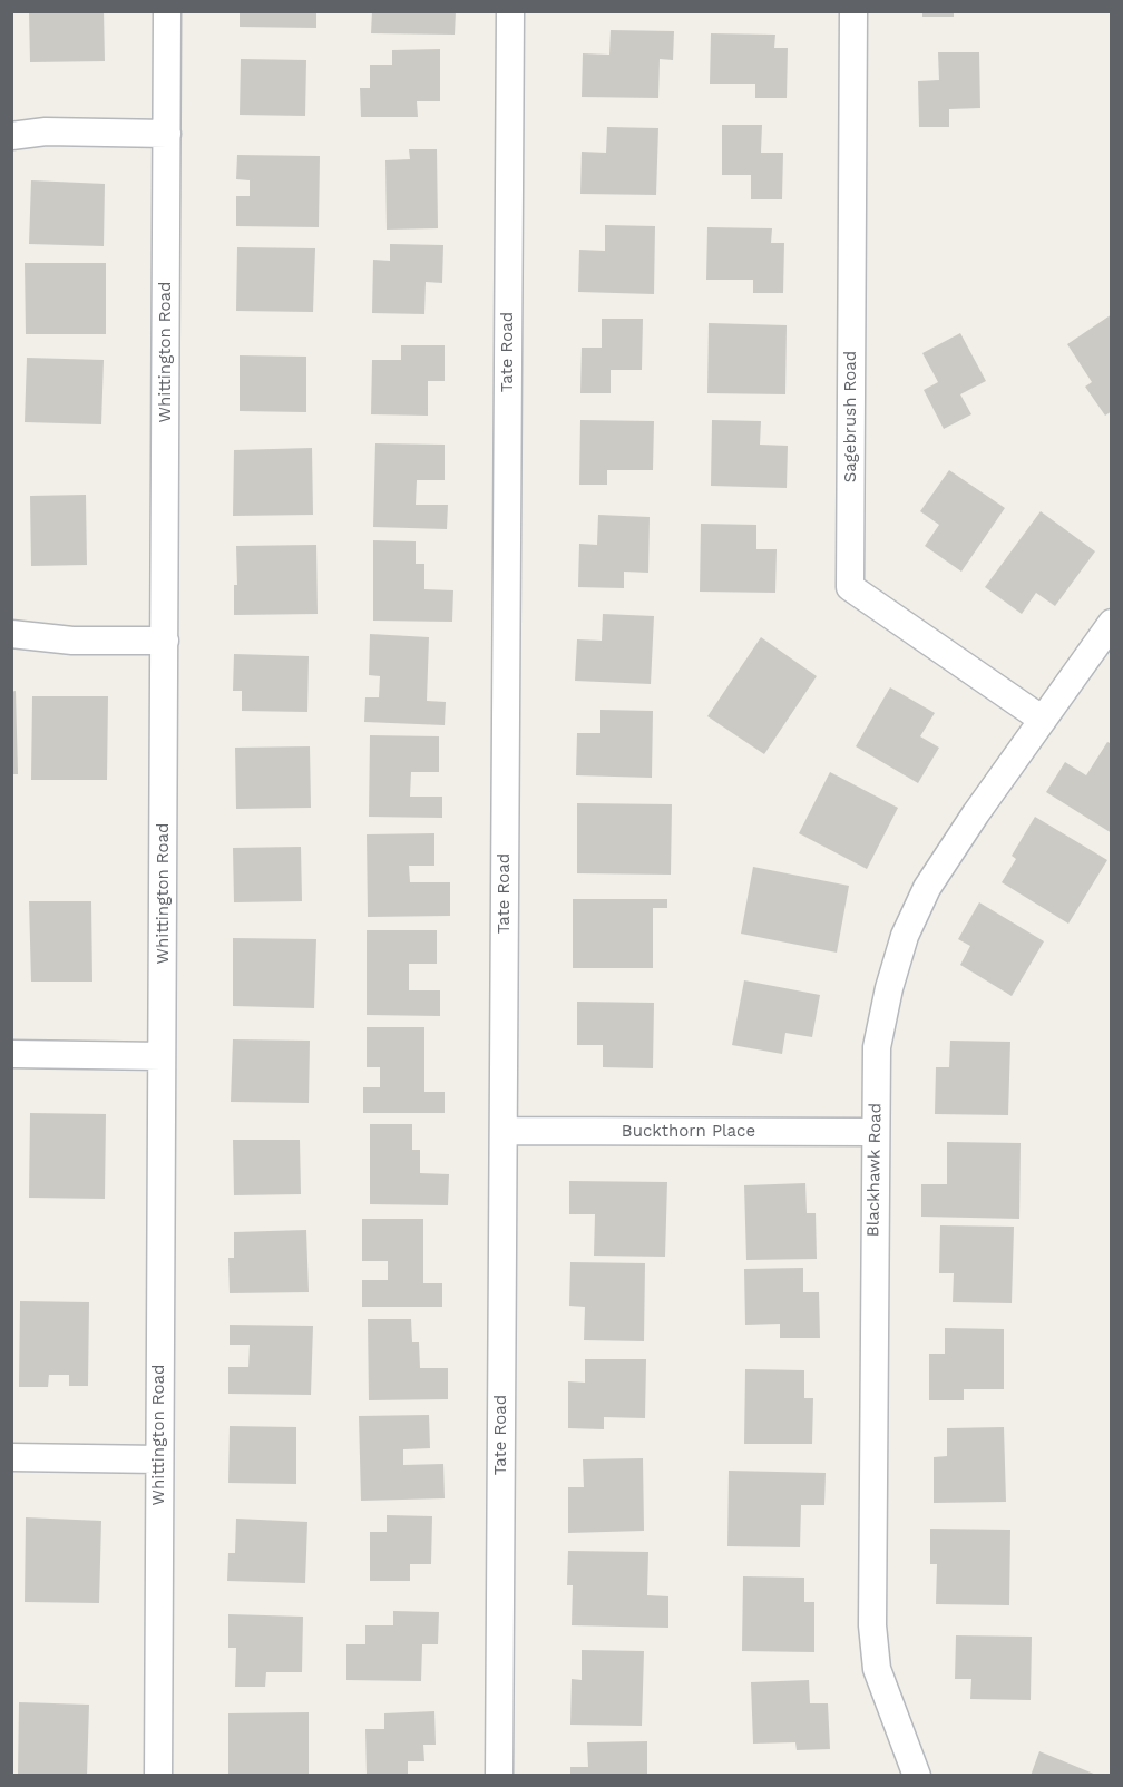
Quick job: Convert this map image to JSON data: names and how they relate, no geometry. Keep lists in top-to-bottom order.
{
  "streets": {
    "street": [
      "Whittington Road",
      "Tate Road",
      "Sagebrush Road",
      "Buckthorn Place",
      "Blackhawk Road"
    ]
  },
  "crossings": [
    ["Tate Road", "Buckthorn Place"],
    ["Sagebrush Road", "Blackhawk Road"],
    ["Buckthorn Place", "Blackhawk Road"]
  ]
}
